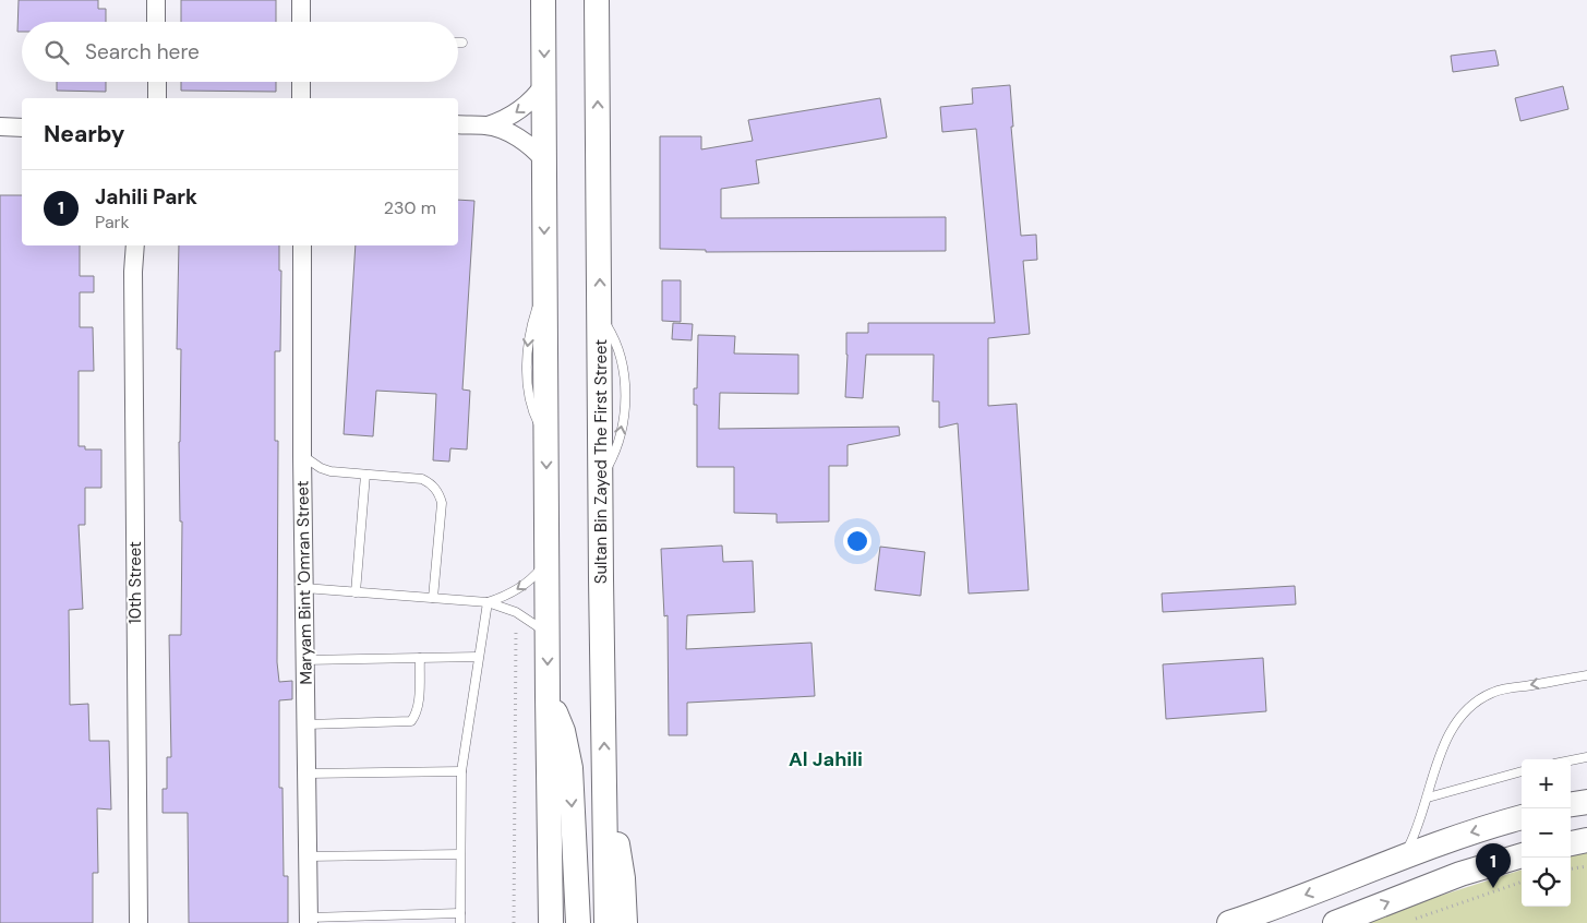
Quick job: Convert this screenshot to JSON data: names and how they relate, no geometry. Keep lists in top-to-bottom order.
{
  "streets": {
    "main road": ["Sultan Bin Zayed The First Street"],
    "street": ["10th Street", "Maryam Bint 'Omran Street"]
  },
  "districts": ["Al Jahili"],
  "page": {
    "search": "Search here",
    "heading": "Nearby",
    "list": [
      {
        "mark": "1",
        "name": "Jahili Park",
        "note": "Park",
        "value": "230 m"
      }
    ],
    "map_buttons": ["+", "−"],
    "pins": "1"
  }
}
